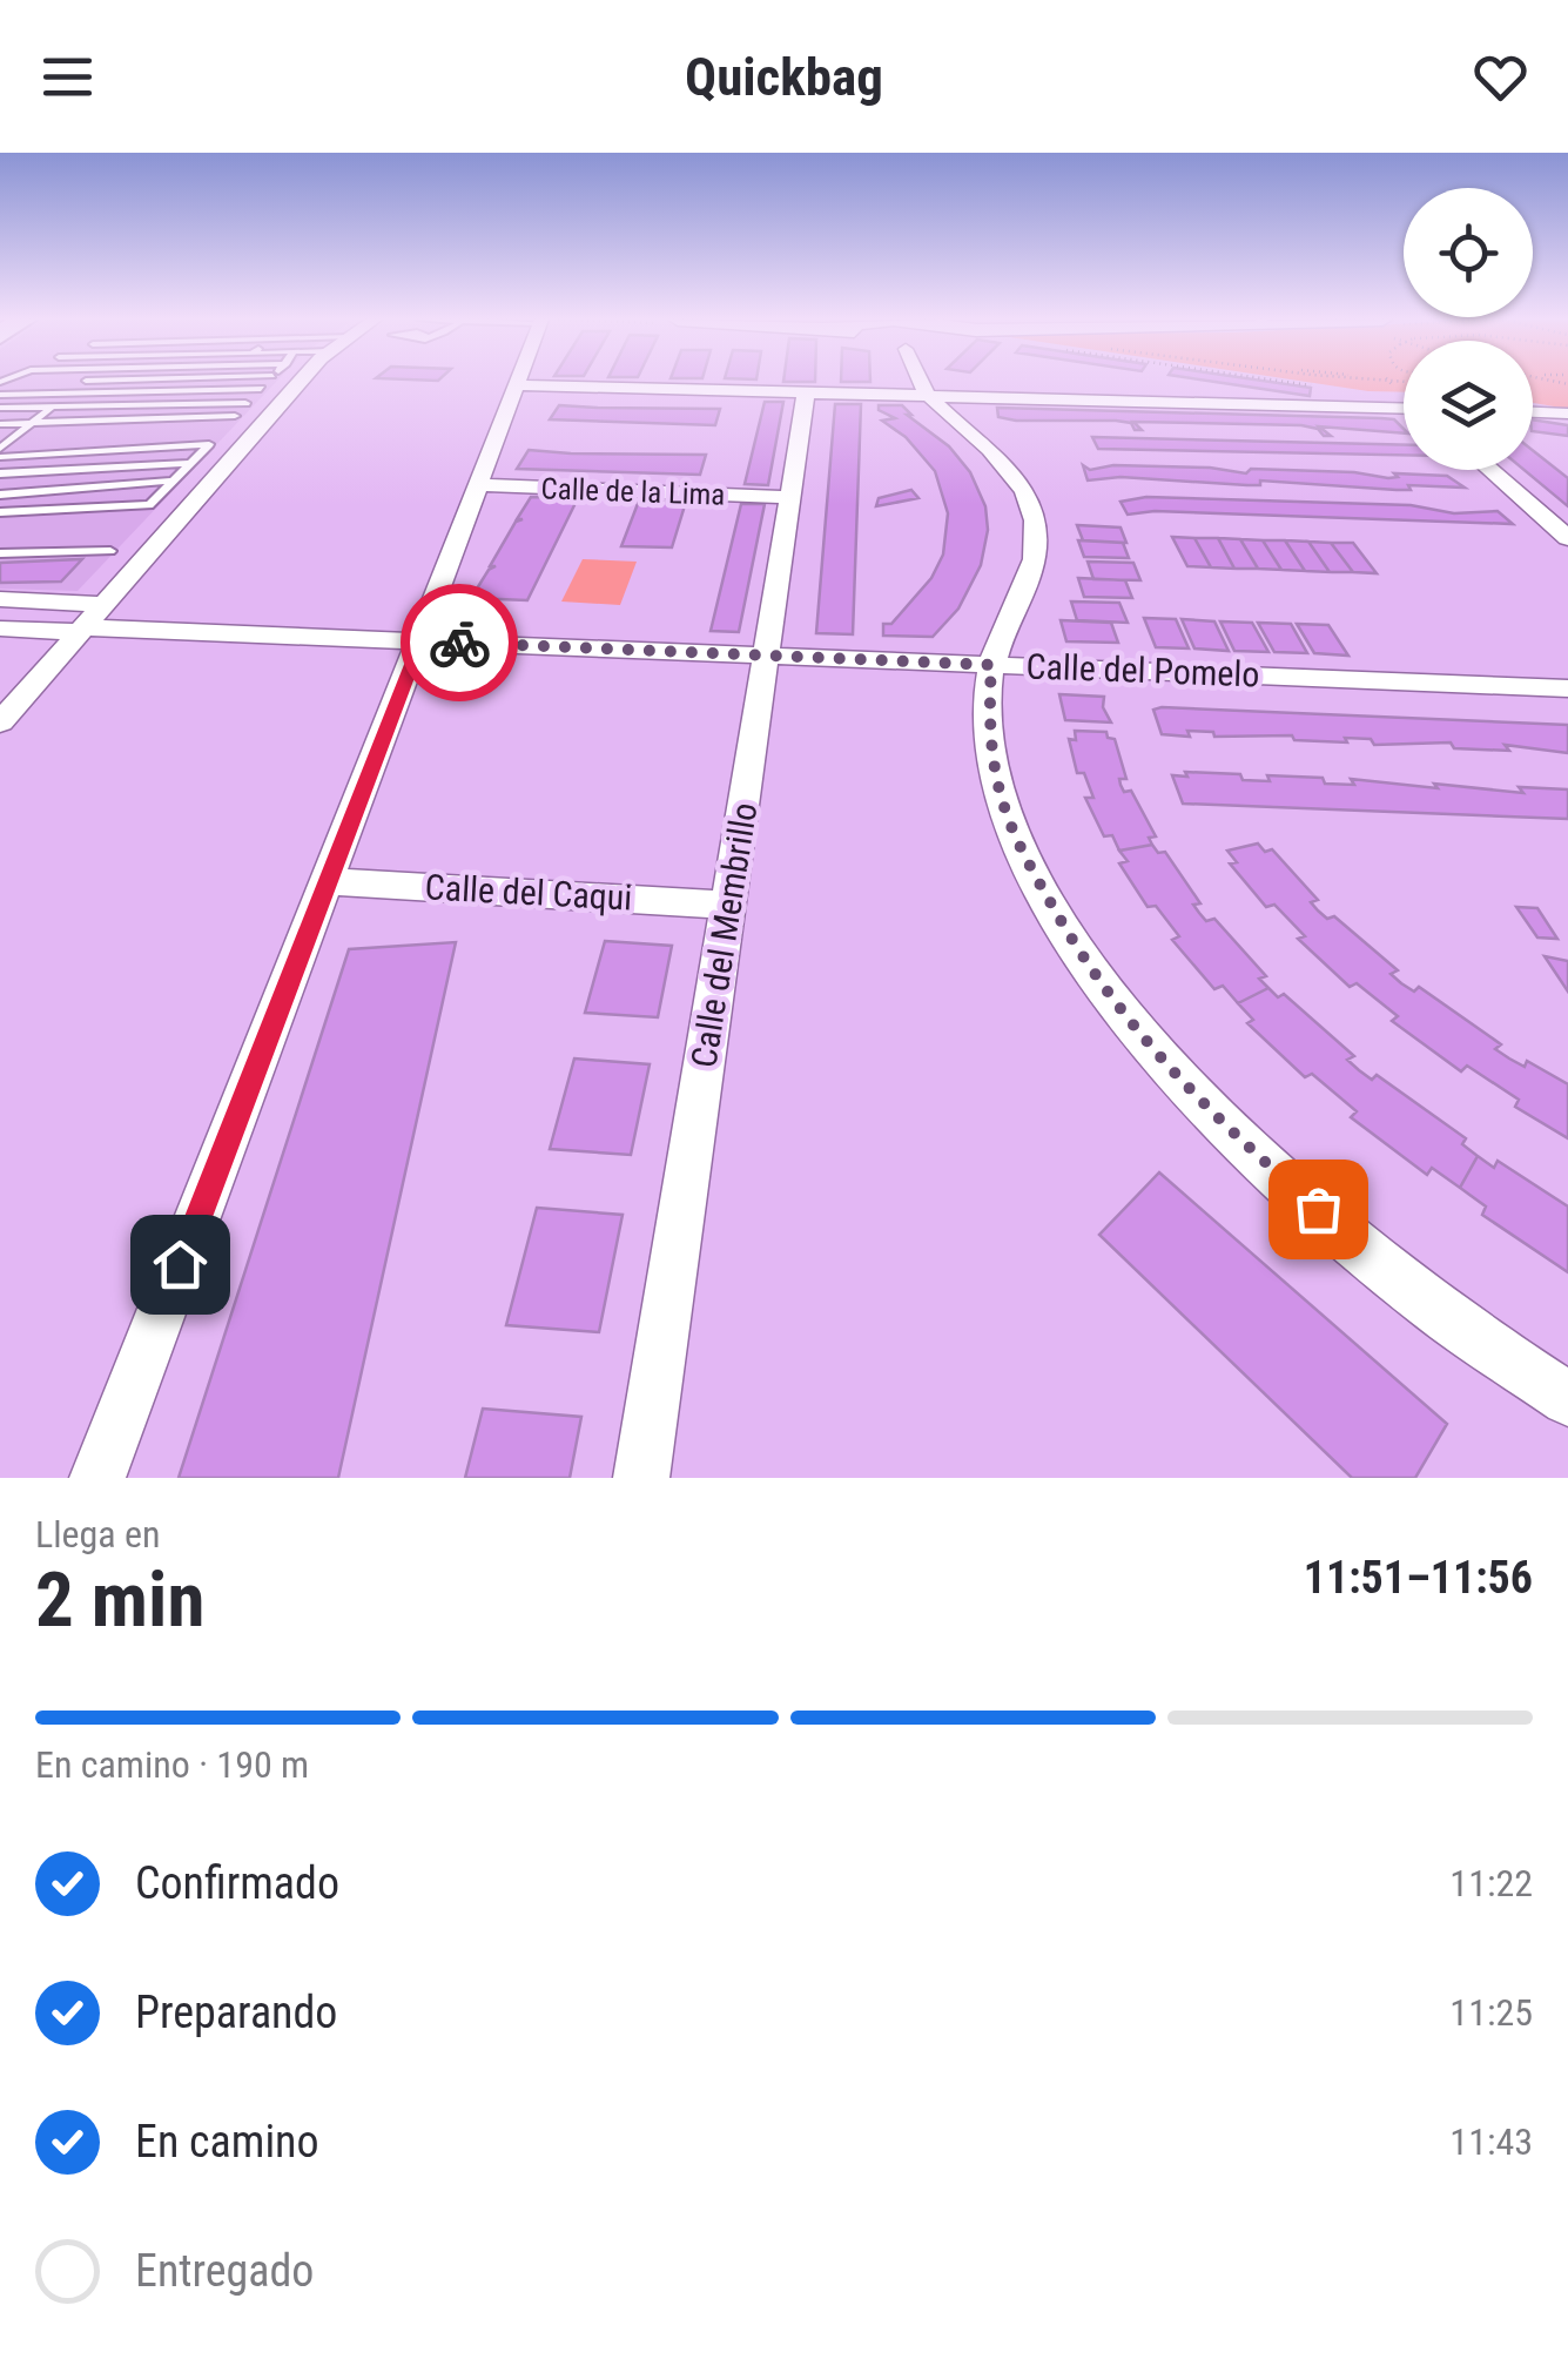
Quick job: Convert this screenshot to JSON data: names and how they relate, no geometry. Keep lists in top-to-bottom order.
{
  "streets": {
    "street": [
      "Calle de la Lima",
      "Calle del Pomelo",
      "Calle del Caqui",
      "Calle del Membrillo"
    ]
  },
  "crossings": [
    ["Calle de la Lima", "Calle del Membrillo"],
    ["Calle del Pomelo", "Calle del Membrillo"],
    ["Calle del Caqui", "Calle del Membrillo"]
  ],
  "page": {
    "header": "Quickbag",
    "heading": ["2 min", "Llega en", "11:51–11:56"],
    "bar": "En camino · 190 m",
    "list": [
      ["Confirmado", "11:22"],
      ["Preparando", "11:25"],
      ["En camino", "11:43"],
      "Entregado"
    ]
  }
}
